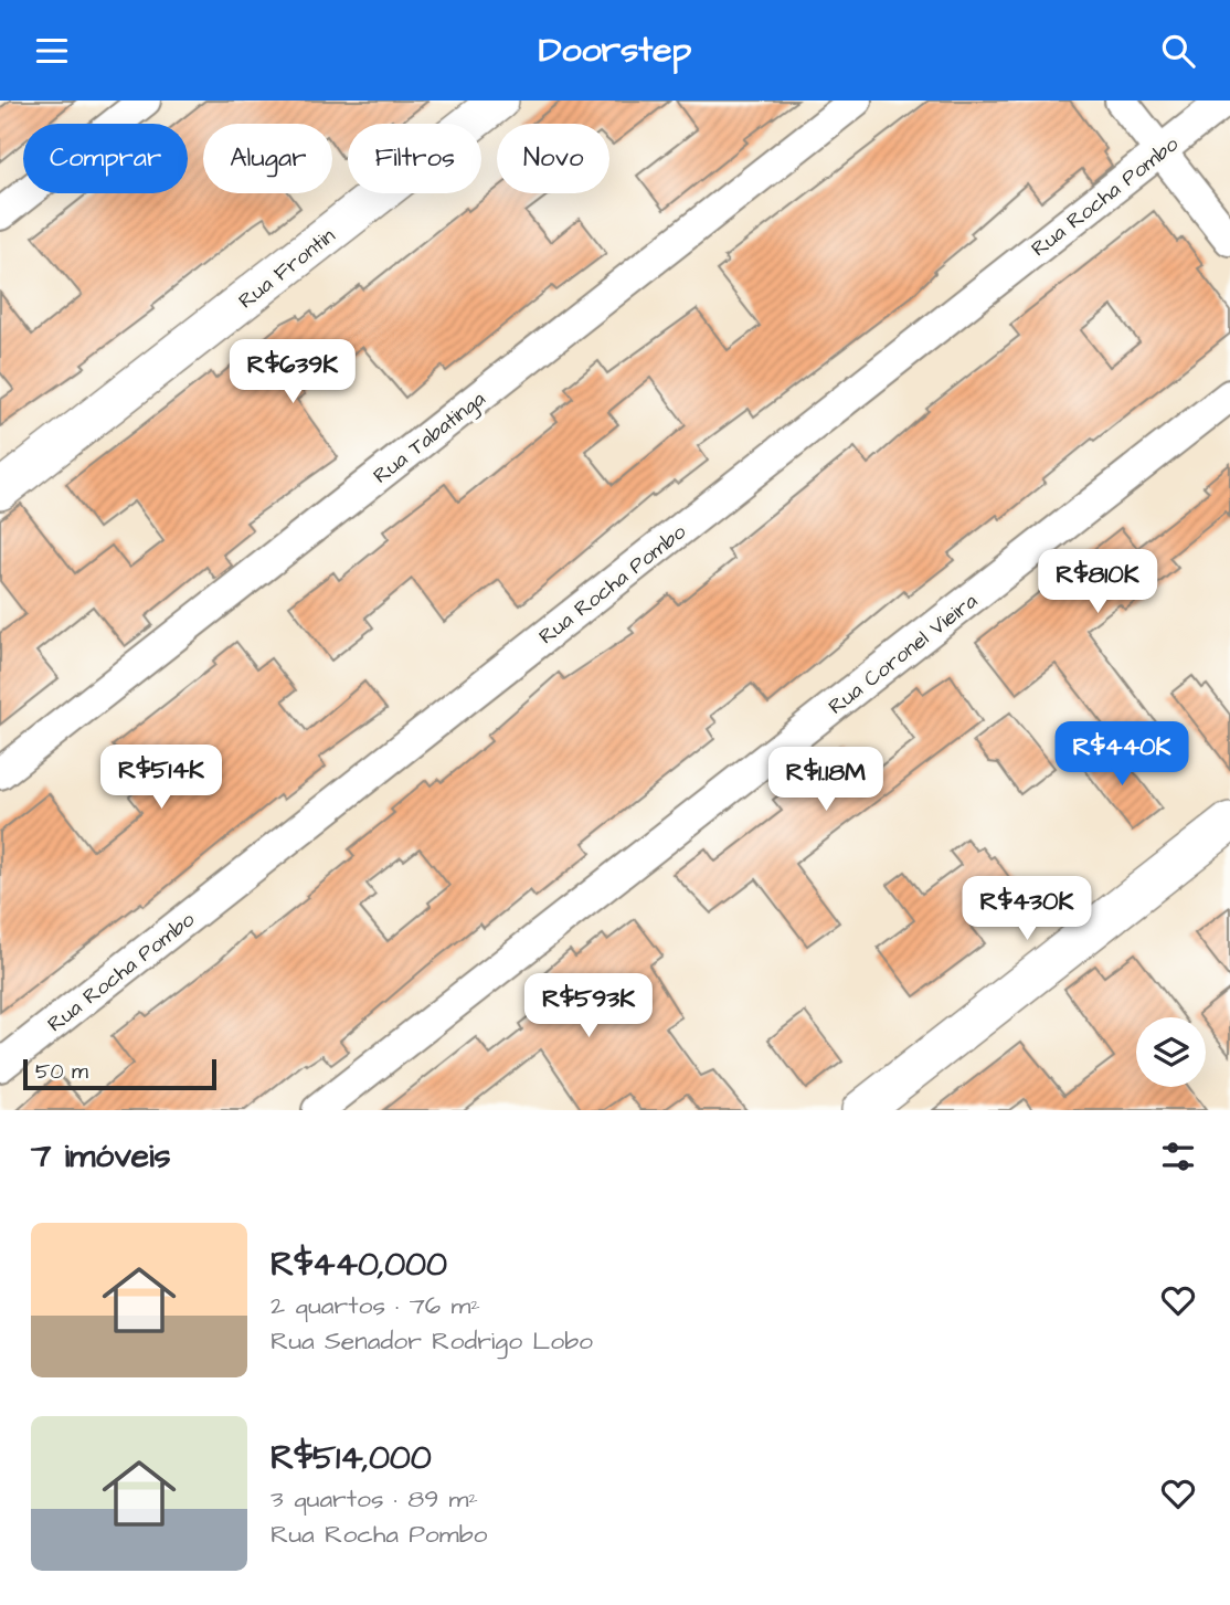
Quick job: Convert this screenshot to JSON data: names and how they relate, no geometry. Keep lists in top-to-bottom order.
{
  "streets": {
    "street": [
      "Rua Rocha Pombo",
      "Rua Frontin",
      "Rua Tabatinga",
      "Rua Coronel Vieira"
    ]
  },
  "scale_bar": "50 m",
  "page": {
    "header": "Doorstep",
    "chip": [
      "Comprar",
      "Alugar",
      "Filtros",
      "Novo"
    ],
    "price": [
      "R$639K",
      "R$810K",
      "R$440K",
      "R$514K",
      "R$1.18M",
      "R$430K",
      "R$593K"
    ],
    "scale": "50 m",
    "heading": "7 imóveis",
    "list": [
      {
        "name": "R$440,000",
        "note": "2 quartos · 76 m² · Rua Senador Rodrigo Lobo"
      },
      {
        "name": "R$514,000",
        "note": "3 quartos · 89 m² · Rua Rocha Pombo"
      }
    ]
  }
}
